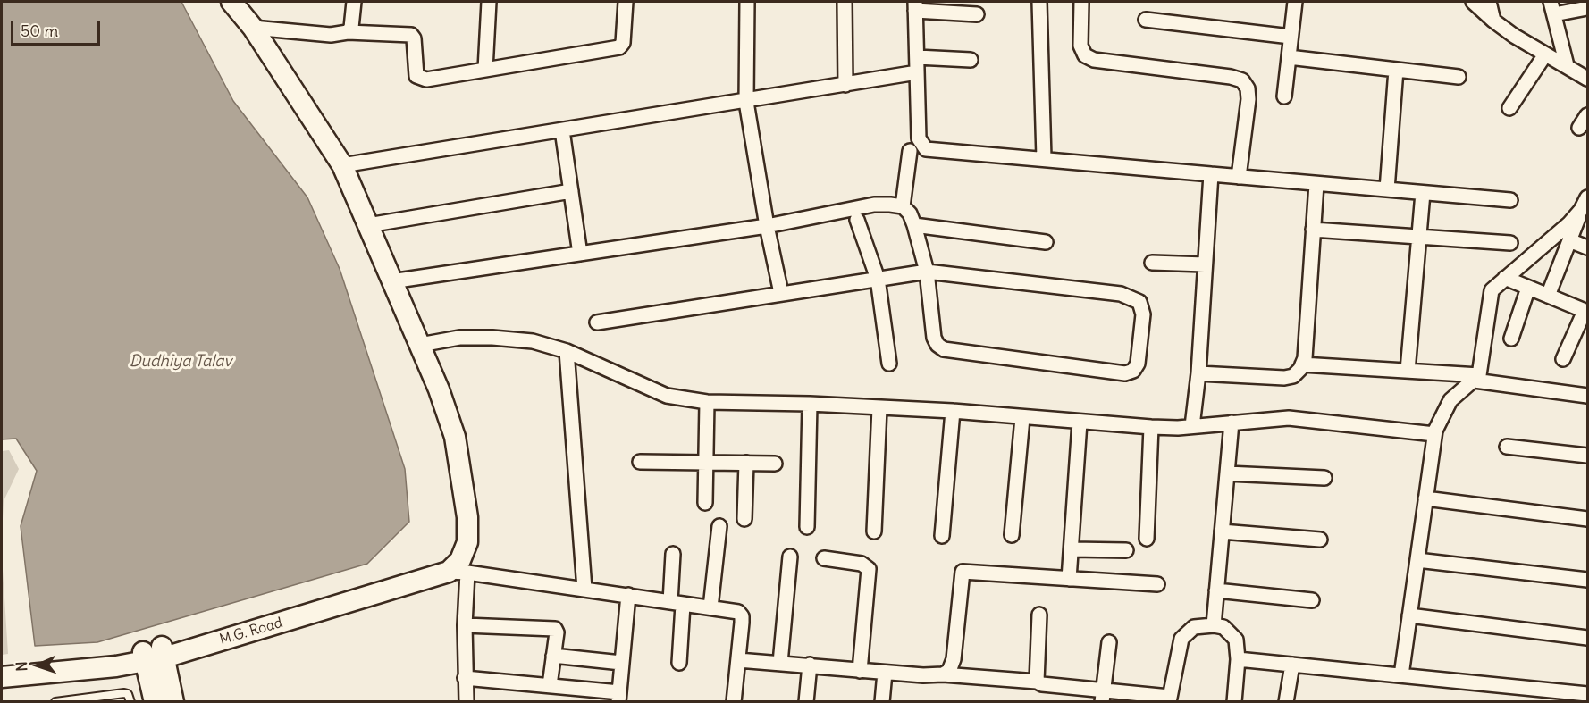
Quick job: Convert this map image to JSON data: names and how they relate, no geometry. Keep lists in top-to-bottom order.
{
  "streets": {
    "main road": ["M.G. Road"]
  },
  "water": ["Dudhiya Talav"],
  "scale_bar": "50 m",
  "north": "left"
}
